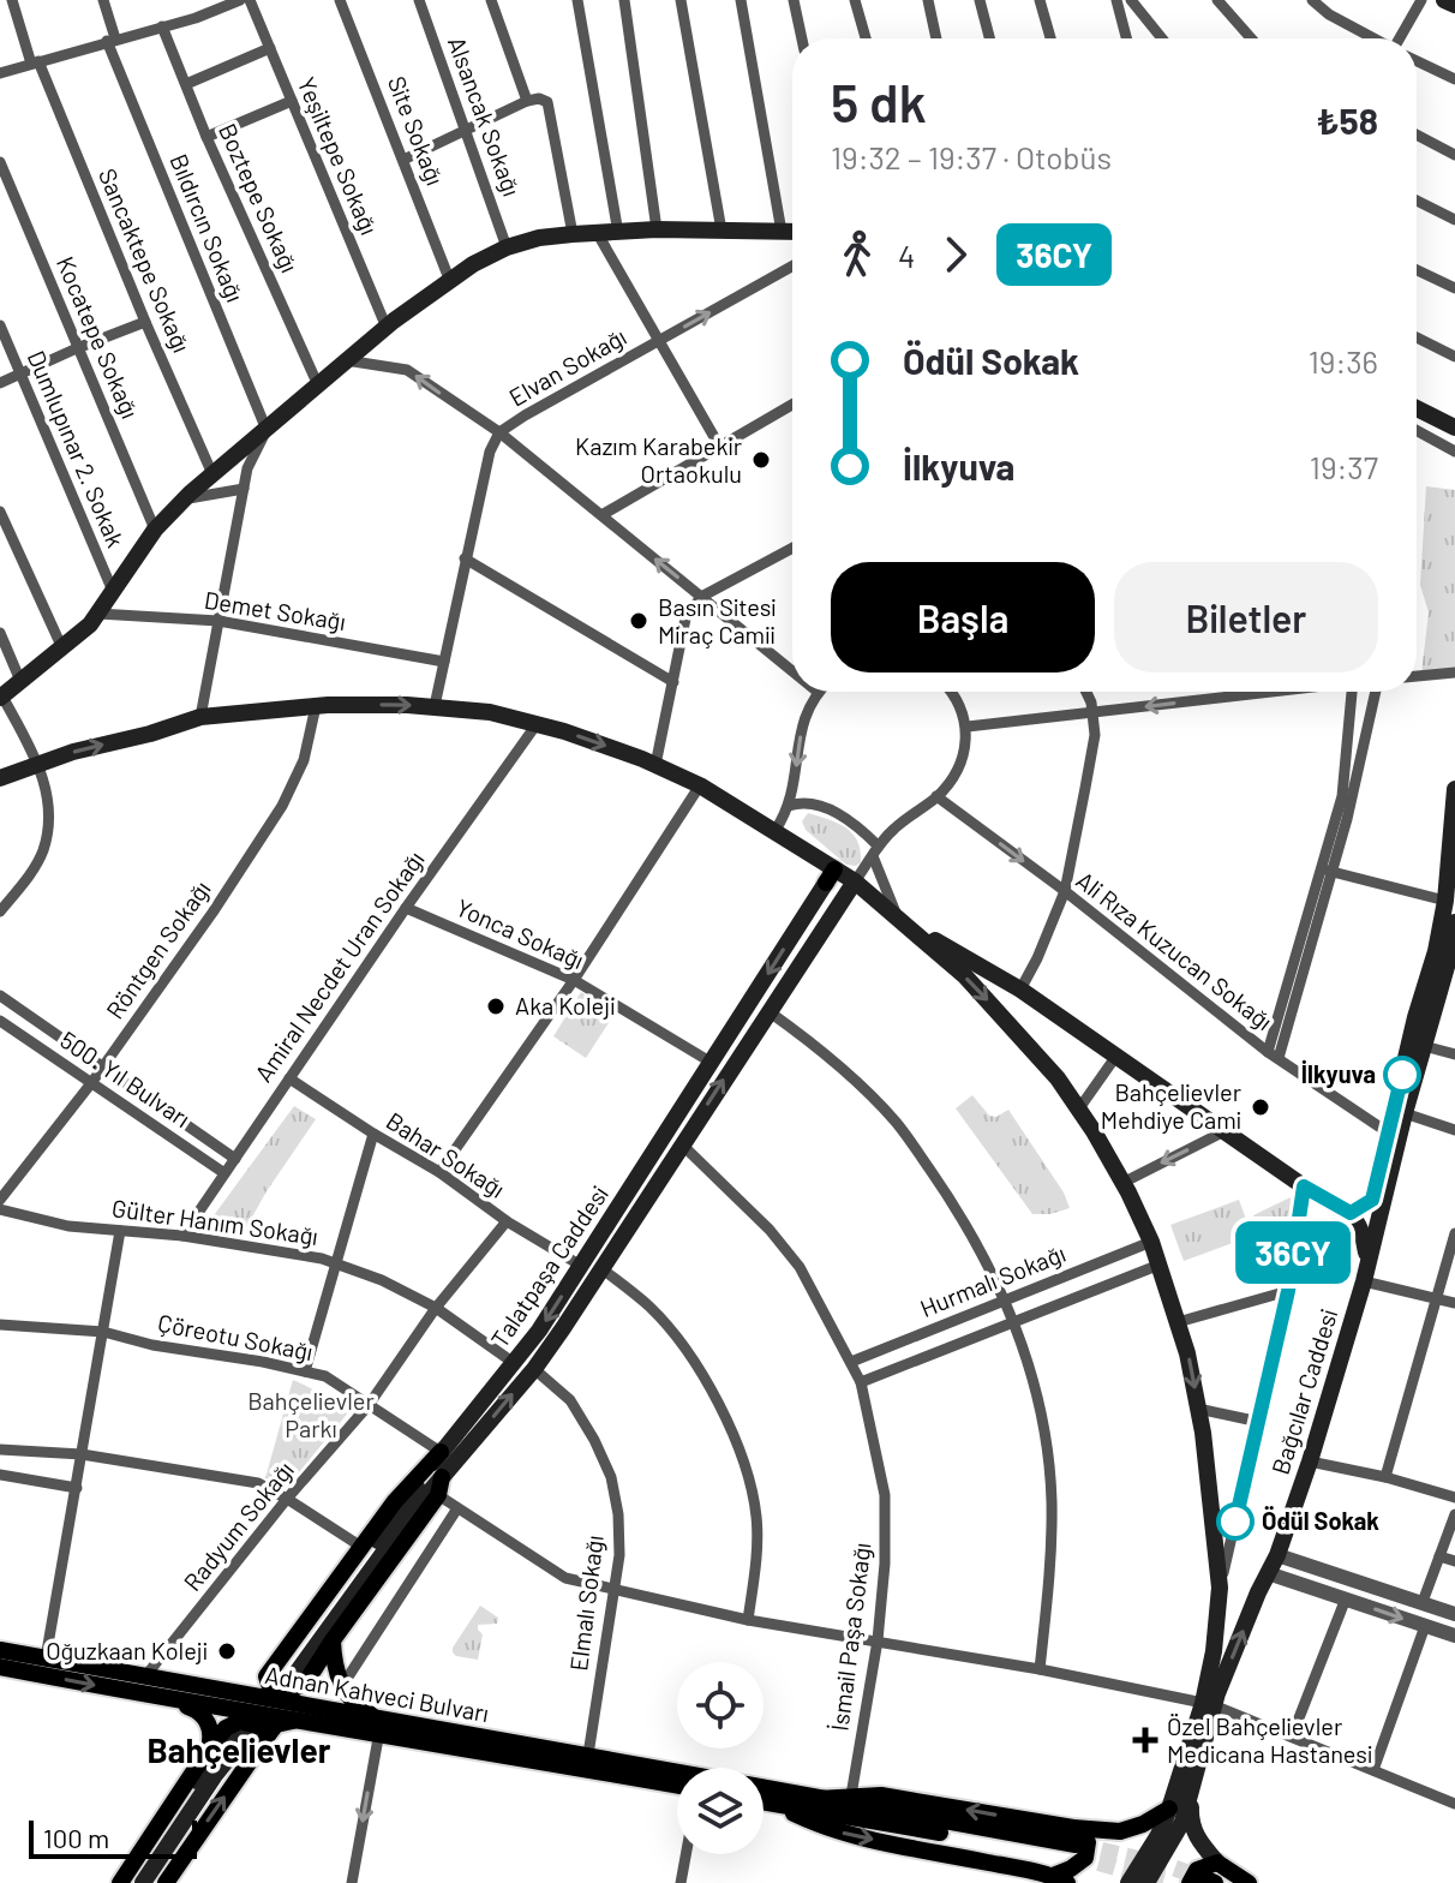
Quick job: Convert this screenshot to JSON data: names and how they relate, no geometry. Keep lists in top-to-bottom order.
{
  "streets": {
    "main road": ["Talatpaşa Caddesi", "Bağcılar Caddesi", "Adnan Kahveci Bulvarı"],
    "street": [
      "Alsancak Sokağı",
      "Site Sokağı",
      "Yeşiltepe Sokağı",
      "Boztepe Sokağı",
      "Bıldırcın Sokağı",
      "Sancaktepe Sokağı",
      "Kocatepe Sokağı",
      "Elvan Sokağı",
      "Dumlupınar 2. Sokak",
      "Demet Sokağı",
      "Yonca Sokağı",
      "Röntgen Sokağı",
      "Ali Rıza Kuzucan Sokağı",
      "Amiral Necdet Uran Sokağı",
      "500. Yıl Bulvarı",
      "Bahar Sokağı",
      "Gülter Hanım Sokağı",
      "Hurmalı Sokağı",
      "Çöreotu Sokağı",
      "Radyum Sokağı",
      "Elmalı Sokağı",
      "İsmail Paşa Sokağı"
    ]
  },
  "crossings": [
    ["Elvan Sokağı", "Demet Sokağı"],
    ["Yonca Sokağı", "Amiral Necdet Uran Sokağı"],
    ["Yonca Sokağı", "Talatpaşa Caddesi"],
    ["Röntgen Sokağı", "500. Yıl Bulvarı"],
    ["Amiral Necdet Uran Sokağı", "500. Yıl Bulvarı"],
    ["Amiral Necdet Uran Sokağı", "Bahar Sokağı"],
    ["Amiral Necdet Uran Sokağı", "Gülter Hanım Sokağı"],
    ["Bahar Sokağı", "Talatpaşa Caddesi"],
    ["Bahar Sokağı", "Radyum Sokağı"],
    ["Gülter Hanım Sokağı", "Talatpaşa Caddesi"],
    ["Gülter Hanım Sokağı", "Radyum Sokağı"],
    ["Talatpaşa Caddesi", "Çöreotu Sokağı"],
    ["Talatpaşa Caddesi", "Elmalı Sokağı"],
    ["Talatpaşa Caddesi", "İsmail Paşa Sokağı"],
    ["Hurmalı Sokağı", "İsmail Paşa Sokağı"],
    ["Çöreotu Sokağı", "Radyum Sokağı"],
    ["Radyum Sokağı", "Adnan Kahveci Bulvarı"],
    ["Elmalı Sokağı", "Adnan Kahveci Bulvarı"]
  ],
  "districts": ["Bahçelievler"],
  "parks": ["Bahçelievler Parkı"],
  "places": {
    "other": [
      "Kazım Karabekir Ortaokulu",
      "Basın Sitesi Miraç Camii",
      "Aka Koleji",
      "İlkyuva",
      "Bahçelievler Mehdiye Cami",
      "Ödül Sokak",
      "Oğuzkaan Koleji"
    ],
    "health": ["Özel Bahçelievler Medicana Hastanesi"]
  },
  "lines": ["bus line 36CY"],
  "scale_bar": "100 m",
  "page": {
    "on_map": "36CY",
    "heading": ["5 dk", "19:32 – 19:37 · Otobüs", "₺58"],
    "legs": ["4", "36CY"],
    "list": [
      {
        "name": "Ödül Sokak",
        "value": "19:36"
      },
      {
        "name": "İlkyuva",
        "value": "19:37"
      }
    ],
    "buttons": ["Başla", "Biletler"],
    "scale": "100 m"
  }
}
